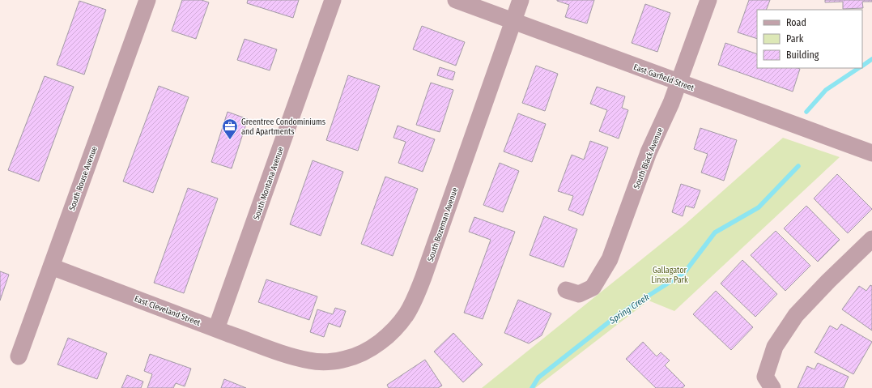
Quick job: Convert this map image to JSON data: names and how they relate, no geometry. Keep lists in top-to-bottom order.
{
  "streets": {
    "street": [
      "East Garfield Street",
      "South Black Avenue",
      "South Rouse Avenue",
      "South Montana Avenue",
      "South Bozeman Avenue",
      "East Cleveland Street"
    ]
  },
  "crossings": [
    ["East Garfield Street", "South Black Avenue"],
    ["East Garfield Street", "South Bozeman Avenue"],
    ["South Rouse Avenue", "East Cleveland Street"],
    ["South Montana Avenue", "East Cleveland Street"],
    ["South Bozeman Avenue", "East Cleveland Street"]
  ],
  "water": ["Spring Creek"],
  "parks": ["Gallagator Linear Park"],
  "places": {
    "office": ["Greentree Condominiums and Apartments"]
  },
  "legend": ["Road", "Park", "Building"]
}
